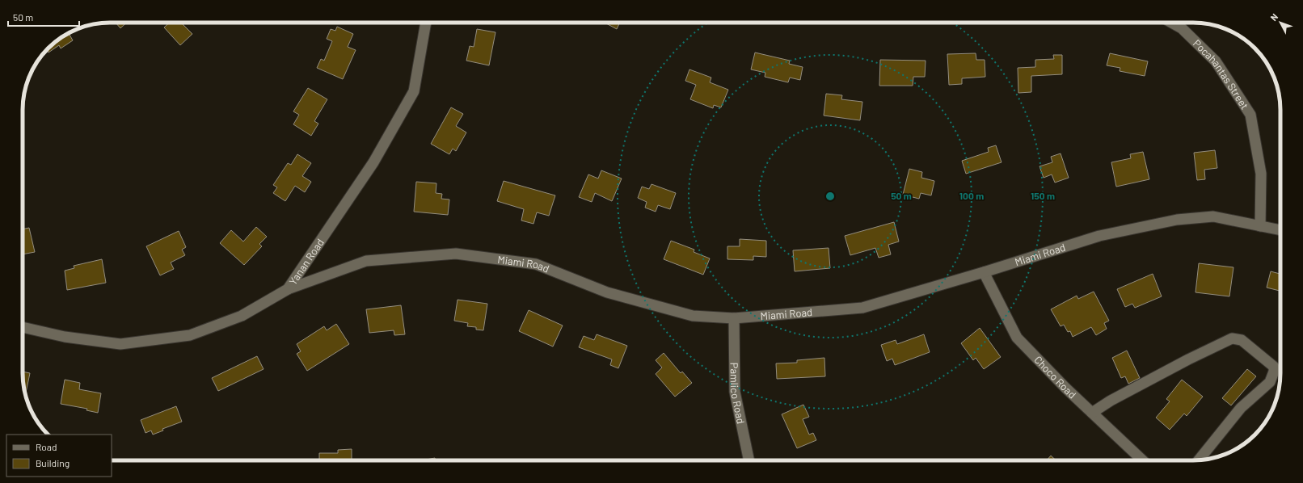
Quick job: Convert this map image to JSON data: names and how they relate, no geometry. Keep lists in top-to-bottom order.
{
  "streets": {
    "street": [
      "Pocahantas Street",
      "Miami Road",
      "Yanan Road",
      "Choco Road",
      "Pamlico Road"
    ]
  },
  "crossings": [
    ["Pocahantas Street", "Miami Road"],
    ["Miami Road", "Yanan Road"],
    ["Miami Road", "Choco Road"],
    ["Miami Road", "Pamlico Road"]
  ],
  "legend": ["Road", "Building"],
  "scale_bar": "50 m",
  "north": "top left",
  "rings": ["50 m", "100 m", "150 m"]
}
